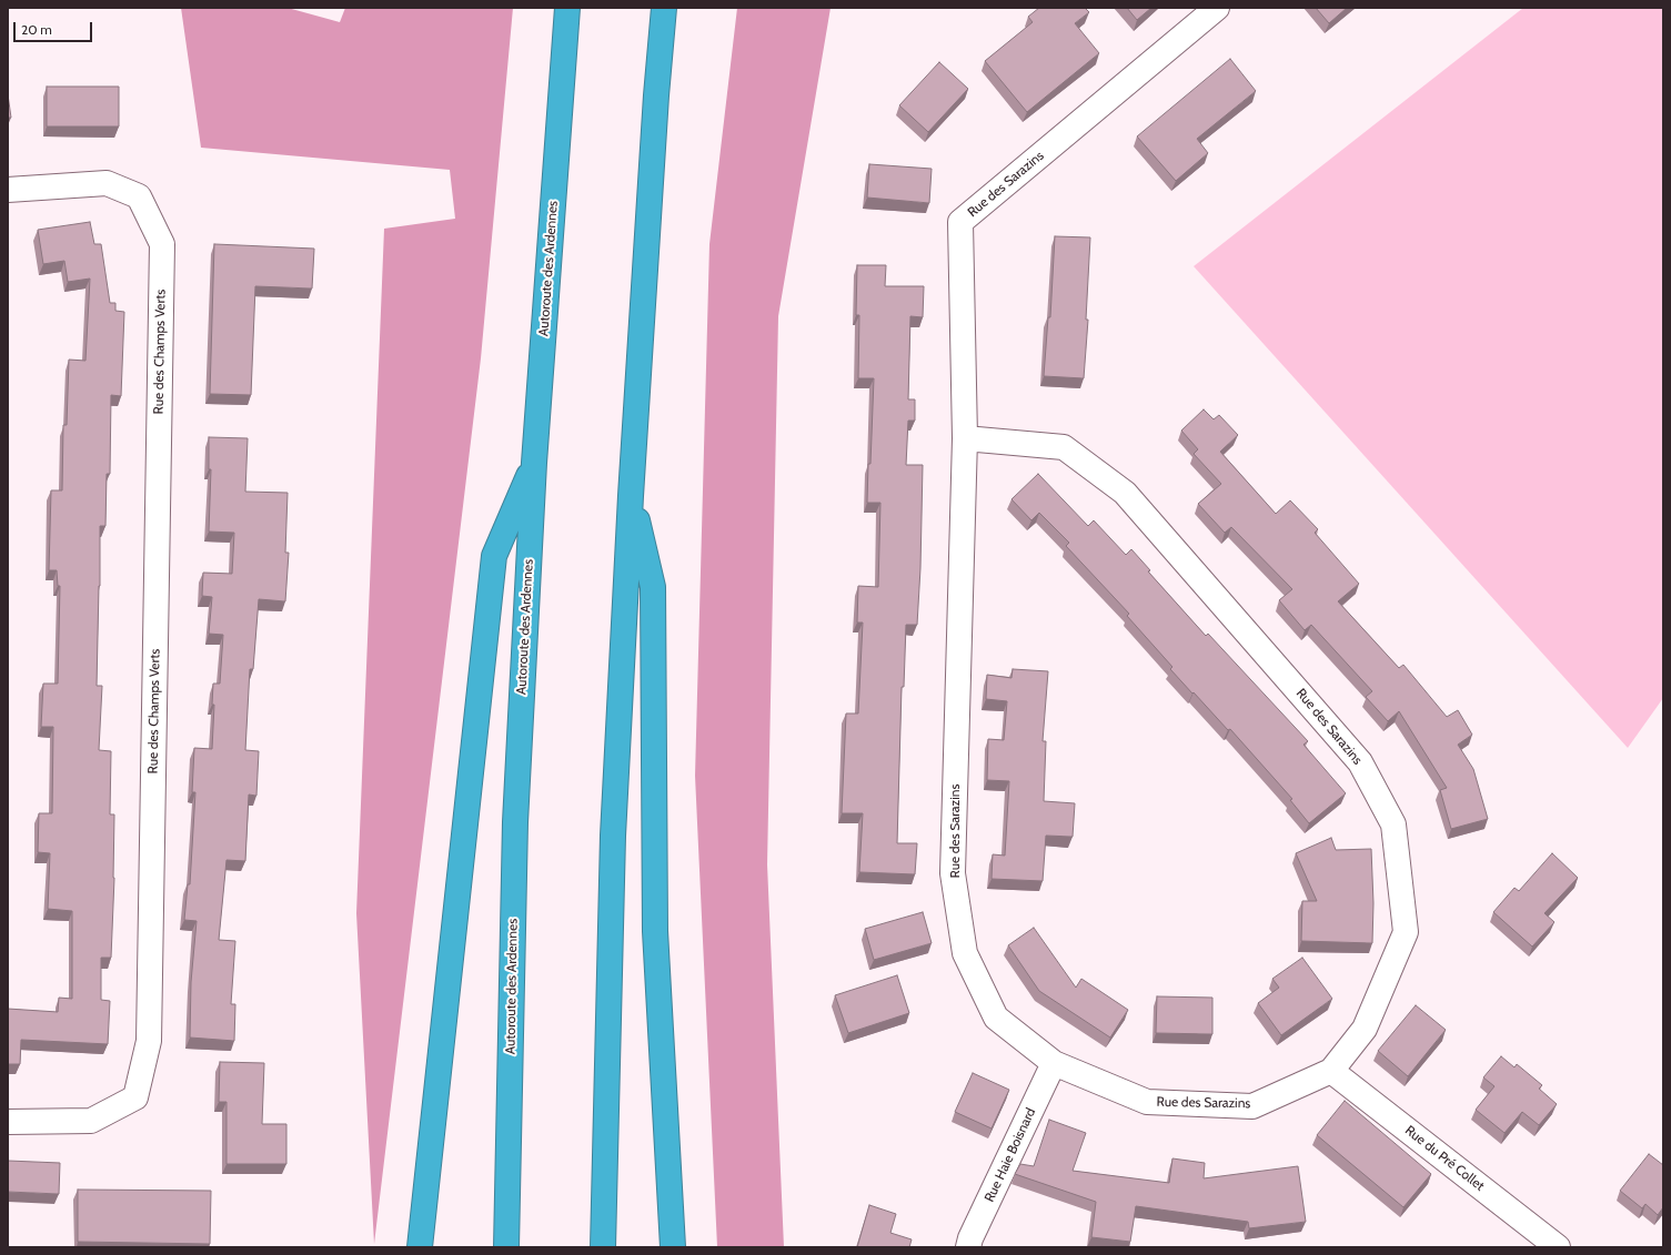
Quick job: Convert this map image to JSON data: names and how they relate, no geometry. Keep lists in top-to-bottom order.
{
  "streets": {
    "highway": ["Autoroute des Ardennes"],
    "street": [
      "Rue des Sarazins",
      "Rue des Champs Verts",
      "Rue Haie Boisnard",
      "Rue du Pré Collet"
    ]
  },
  "crossings": [
    ["Rue des Sarazins", "Rue Haie Boisnard"],
    ["Rue des Sarazins", "Rue du Pré Collet"]
  ],
  "scale_bar": "20 m"
}
